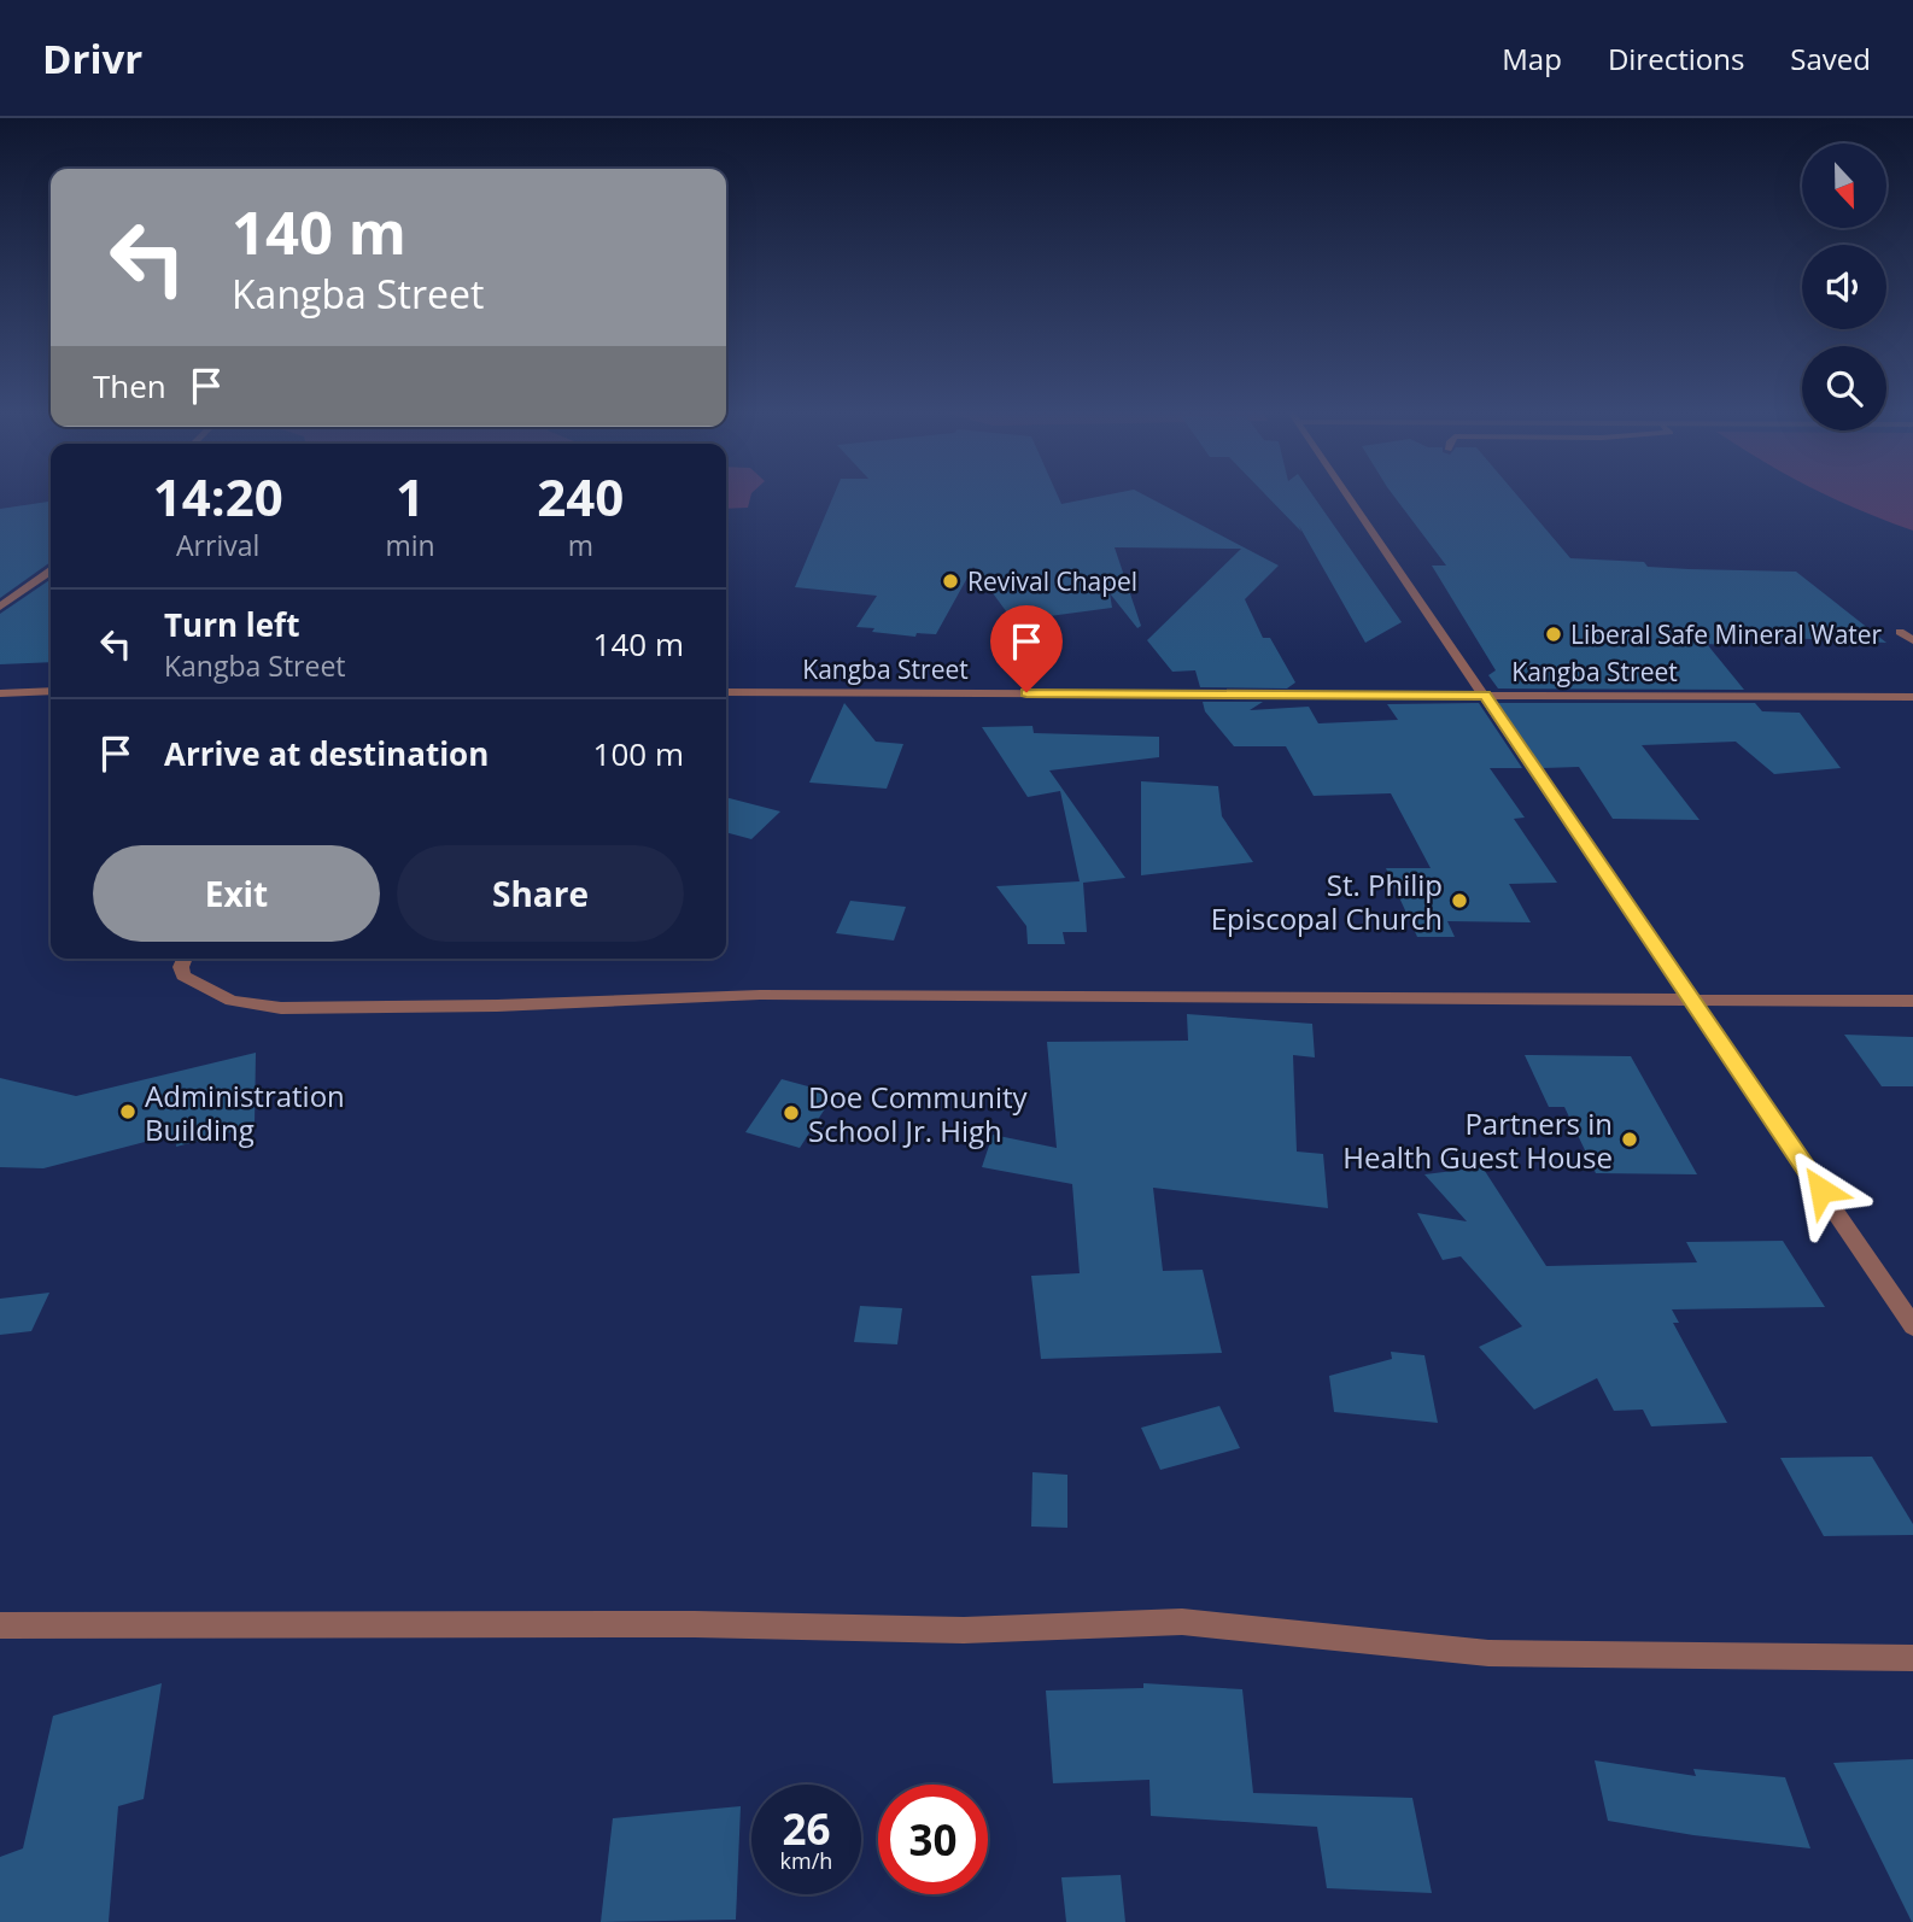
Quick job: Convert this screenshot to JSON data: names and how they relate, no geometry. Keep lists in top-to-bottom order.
{
  "streets": {
    "street": ["Kangba Street"]
  },
  "places": [
    "Revival Chapel",
    "Liberal Safe Mineral Water",
    "St. Philip Episcopal Church",
    "Administration Building",
    "Doe Community School Jr. High",
    "Partners in Health Guest House"
  ],
  "north": "bottom",
  "page": {
    "header": "Drivr",
    "nav": ["Map", "Directions", "Saved"],
    "turn": ["140 m", "Kangba Street"],
    "then": "Then",
    "eta": [
      "14:20",
      "Arrival",
      "1",
      "min",
      "240",
      "m"
    ],
    "list": [
      {
        "name": "Turn left",
        "note": "Kangba Street",
        "value": "140 m"
      },
      {
        "name": "Arrive at destination",
        "value": "100 m"
      }
    ],
    "buttons": ["Exit", "Share"],
    "speed": "26 km/h",
    "limit": "30"
  }
}
